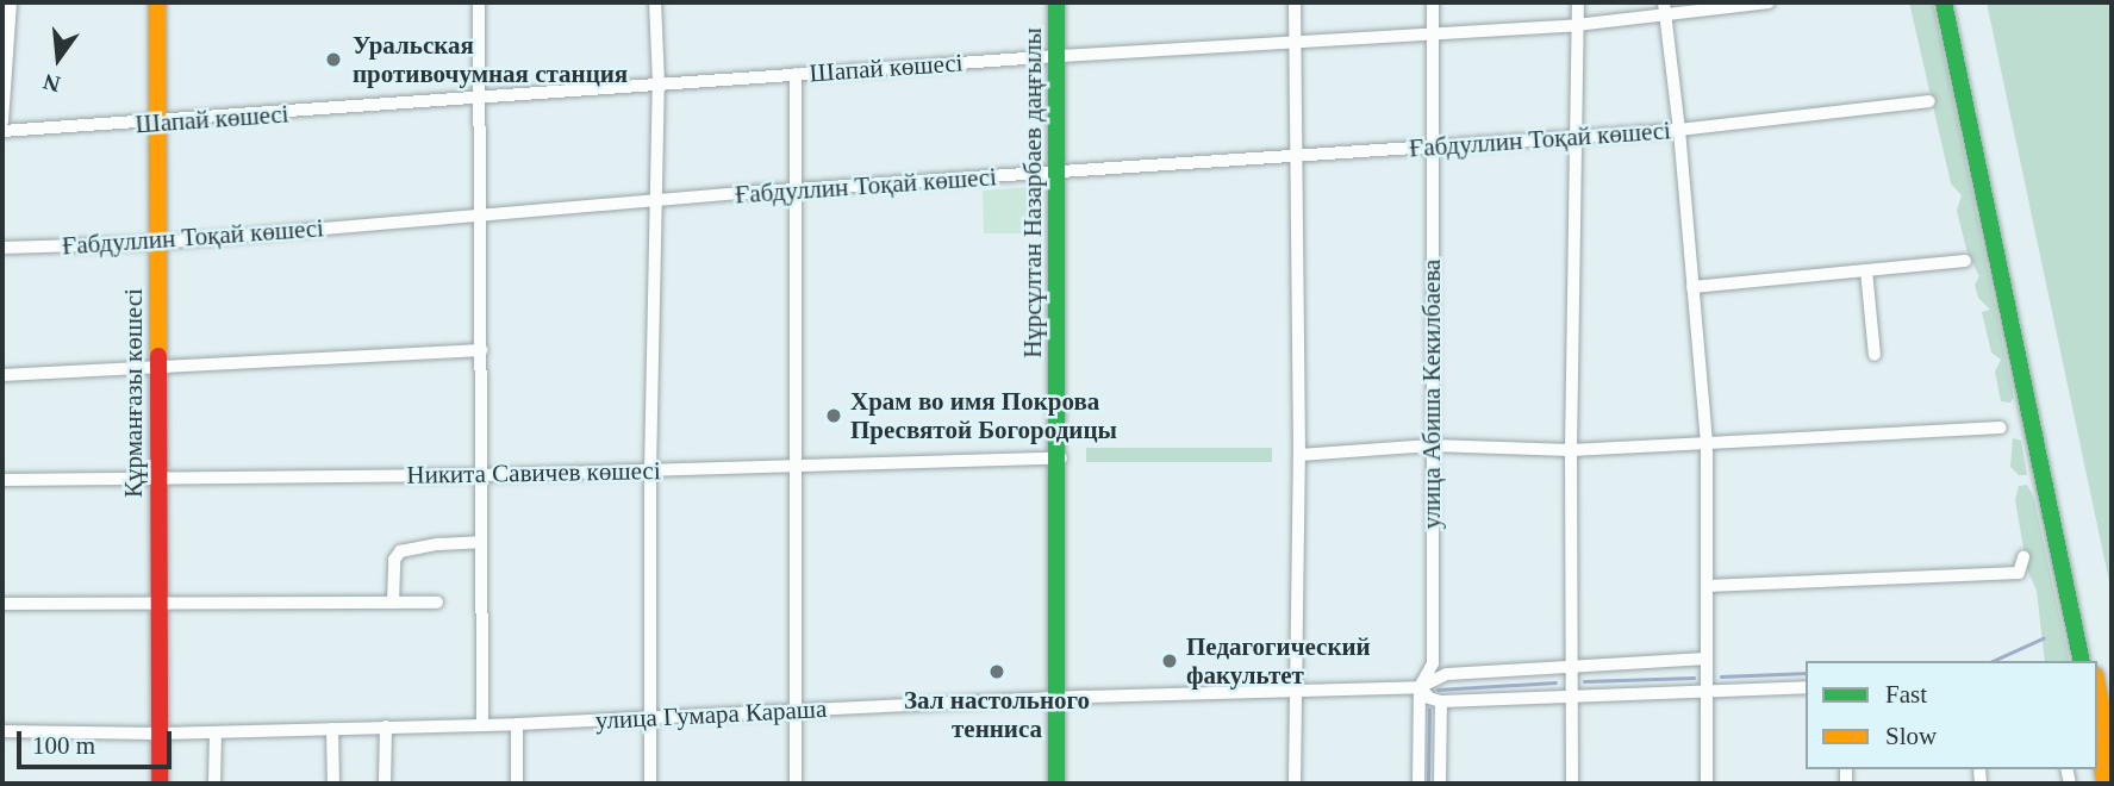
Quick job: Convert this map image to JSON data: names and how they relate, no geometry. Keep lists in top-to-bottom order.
{
  "streets": {
    "main road": ["Нұрсұлтан Назарбаев даңғылы", "Құрманғазы көшесі"],
    "street": [
      "Шапай көшесі",
      "Ғабдуллин Тоқай көшесі",
      "улица Абиша Кекилбаева",
      "Никита Савичев көшесі",
      "улица Гумара Караша"
    ]
  },
  "crossings": [
    ["Шапай көшесі", "Нұрсұлтан Назарбаев даңғылы"],
    ["Шапай көшесі", "Құрманғазы көшесі"],
    ["Шапай көшесі", "улица Абиша Кекилбаева"],
    ["Ғабдуллин Тоқай көшесі", "Нұрсұлтан Назарбаев даңғылы"],
    ["Ғабдуллин Тоқай көшесі", "Құрманғазы көшесі"],
    ["Ғабдуллин Тоқай көшесі", "улица Абиша Кекилбаева"],
    ["Нұрсұлтан Назарбаев даңғылы", "Никита Савичев көшесі"],
    ["Нұрсұлтан Назарбаев даңғылы", "улица Гумара Караша"],
    ["Құрманғазы көшесі", "Никита Савичев көшесі"],
    ["Құрманғазы көшесі", "улица Гумара Караша"],
    ["улица Абиша Кекилбаева", "улица Гумара Караша"]
  ],
  "places": [
    "Уральская противочумная станция",
    "Храм во имя Покрова Пресвятой Богородицы",
    "Педагогический факультет",
    "Зал настольного тенниса"
  ],
  "legend": ["Fast", "Slow"],
  "scale_bar": "100 m",
  "north": "bottom"
}
